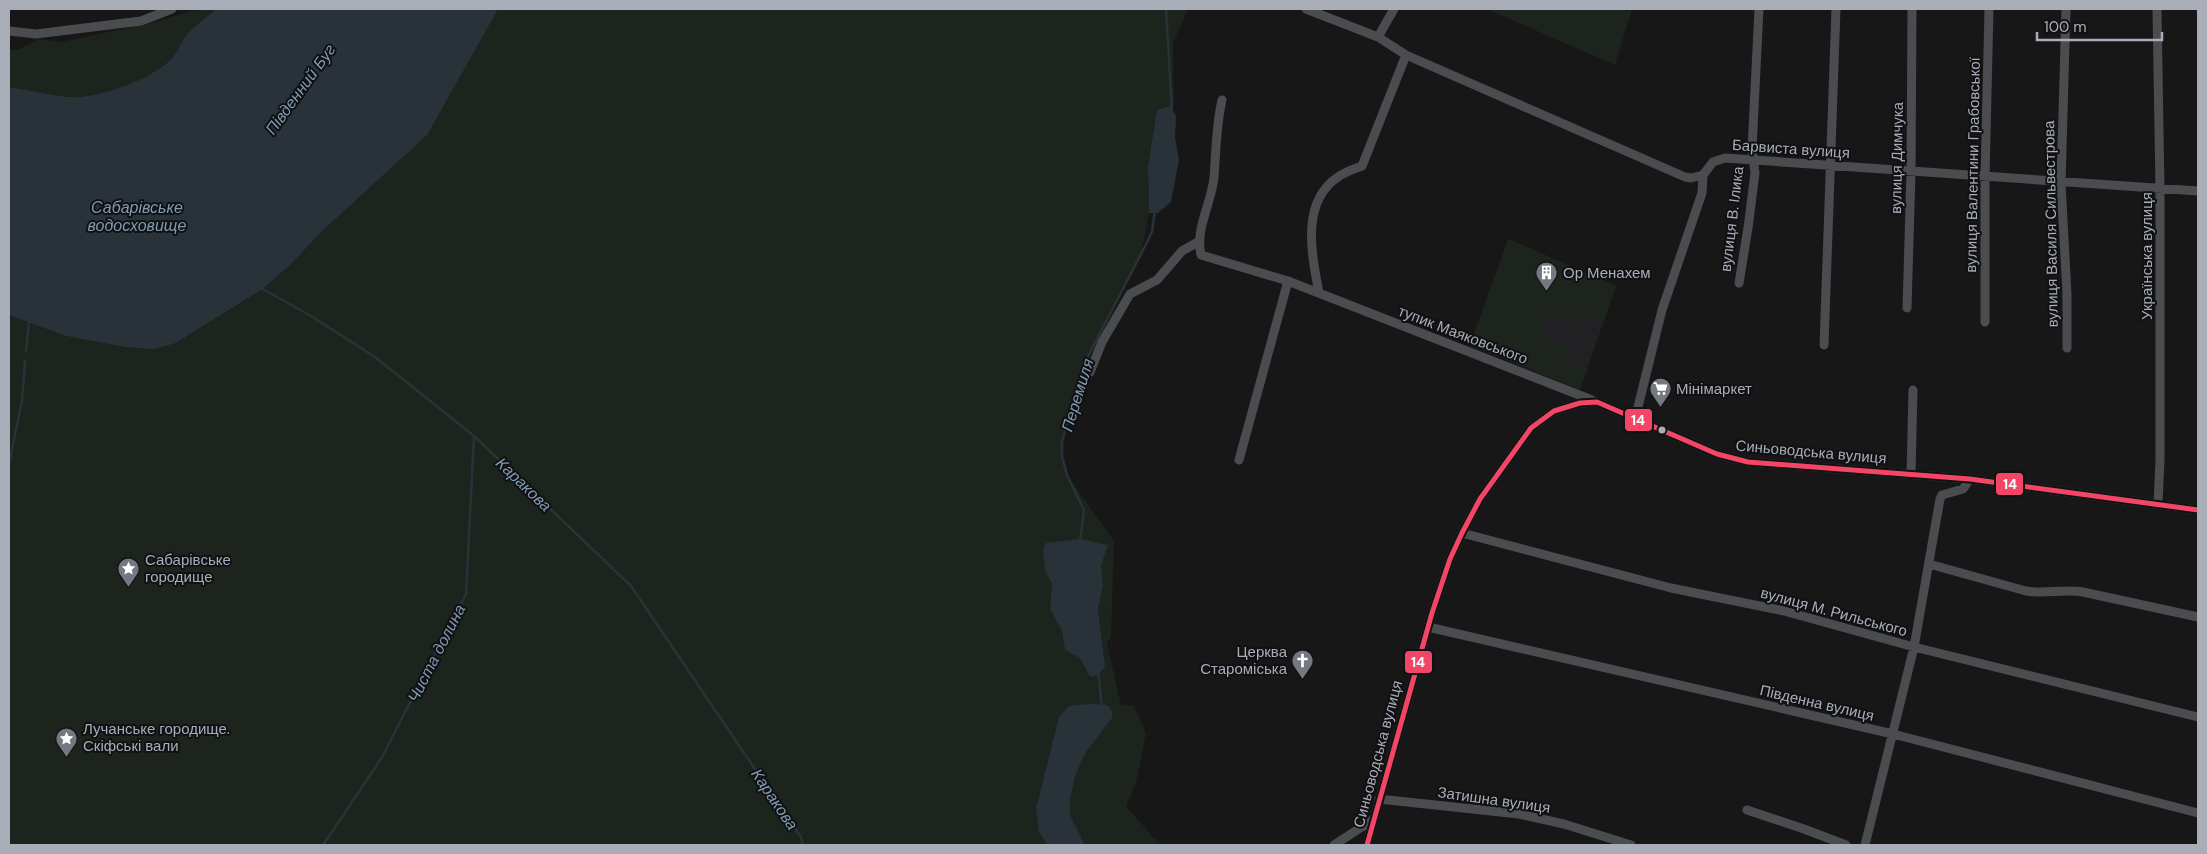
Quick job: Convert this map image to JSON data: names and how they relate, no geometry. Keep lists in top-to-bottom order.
{
  "streets": {
    "street": [
      "Барвиста вулиця",
      "вулиця Димчука",
      "вулиця Валентини Грабовської",
      "вулиця В. Ілика",
      "вулиця Василя Сильвестрова",
      "Українська вулиця",
      "тупик Маяковського",
      "Синьоводська вулиця",
      "вулиця М. Рильського",
      "Південна вулиця",
      "Затишна вулиця"
    ]
  },
  "crossings": [
    ["Барвиста вулиця", "вулиця Димчука"],
    ["Барвиста вулиця", "вулиця Валентини Грабовської"],
    ["Барвиста вулиця", "вулиця В. Ілика"],
    ["Барвиста вулиця", "вулиця Василя Сильвестрова"],
    ["Барвиста вулиця", "Українська вулиця"],
    ["Українська вулиця", "Синьоводська вулиця"],
    ["тупик Маяковського", "Синьоводська вулиця"],
    ["Синьоводська вулиця", "вулиця М. Рильського"],
    ["Синьоводська вулиця", "Південна вулиця"],
    ["Синьоводська вулиця", "Затишна вулиця"]
  ],
  "water": [
    "Південний Буг",
    "Сабарівське водосховище",
    "Перемиля",
    "Каракова",
    "Чиста долина"
  ],
  "places": {
    "building": ["Ор Менахем"],
    "supermarket": ["Мінімаркет"],
    "place": ["Сабарівське городище", "Лучанське городище. Скіфські вали"],
    "church": ["Церква Староміська"]
  },
  "lines": ["transit line 14"],
  "scale_bar": "100 m"
}
